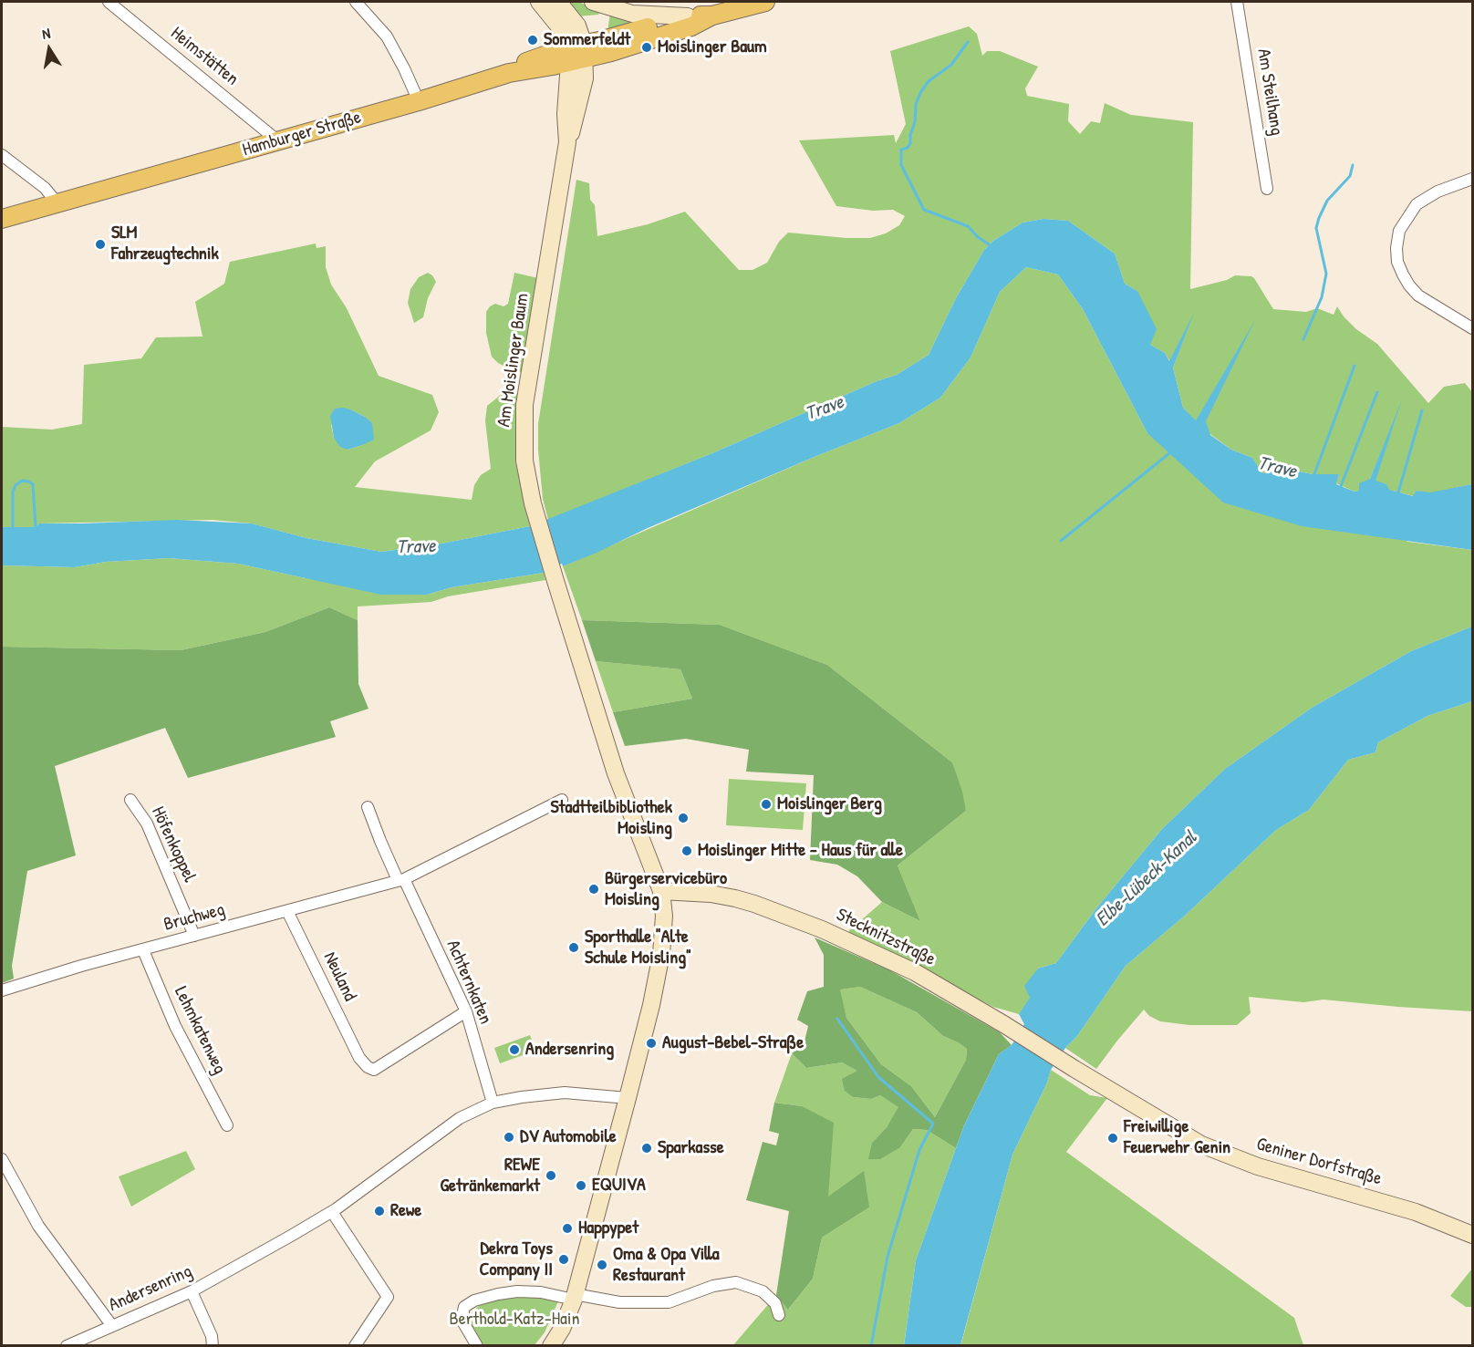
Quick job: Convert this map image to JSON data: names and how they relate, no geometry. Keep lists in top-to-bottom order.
{
  "streets": {
    "main road": [
      "Hamburger Straße",
      "Am Moislinger Baum",
      "Stecknitzstraße",
      "Geniner Dorfstraße"
    ],
    "street": [
      "Heimstätten",
      "Am Steilhang",
      "Höfenkoppel",
      "Bruchweg",
      "Neuland",
      "Achternkaten",
      "Lehmkatenweg",
      "Andersenring"
    ]
  },
  "crossings": [
    ["Heimstätten", "Hamburger Straße"],
    ["Hamburger Straße", "Am Moislinger Baum"],
    ["Am Moislinger Baum", "Stecknitzstraße"],
    ["Höfenkoppel", "Bruchweg"],
    ["Bruchweg", "Neuland"],
    ["Bruchweg", "Achternkaten"],
    ["Bruchweg", "Lehmkatenweg"],
    ["Stecknitzstraße", "Geniner Dorfstraße"],
    ["Neuland", "Achternkaten"],
    ["Achternkaten", "Andersenring"]
  ],
  "water": ["Trave", "Elbe-Lübeck-Kanal"],
  "parks": ["Berthold-Katz-Hain"],
  "places": [
    "Sommerfeldt",
    "Moislinger Baum",
    "SLM Fahrzeugtechnik",
    "Moislinger Berg",
    "Stadtteilbibliothek Moisling",
    "Moislinger Mitte - Haus für alle",
    "Bürgerservicebüro Moisling",
    "Sporthalle \"Alte Schule Moisling\"",
    "August-Bebel-Straße",
    "Andersenring",
    "DV Automobile",
    "Freiwillige Feuerwehr Genin",
    "Sparkasse",
    "REWE Getränkemarkt",
    "EQUIVA",
    "Rewe",
    "Happypet",
    "Dekra Toys Company II",
    "Oma & Opa Villa Restaurant"
  ],
  "north": "top"
}
